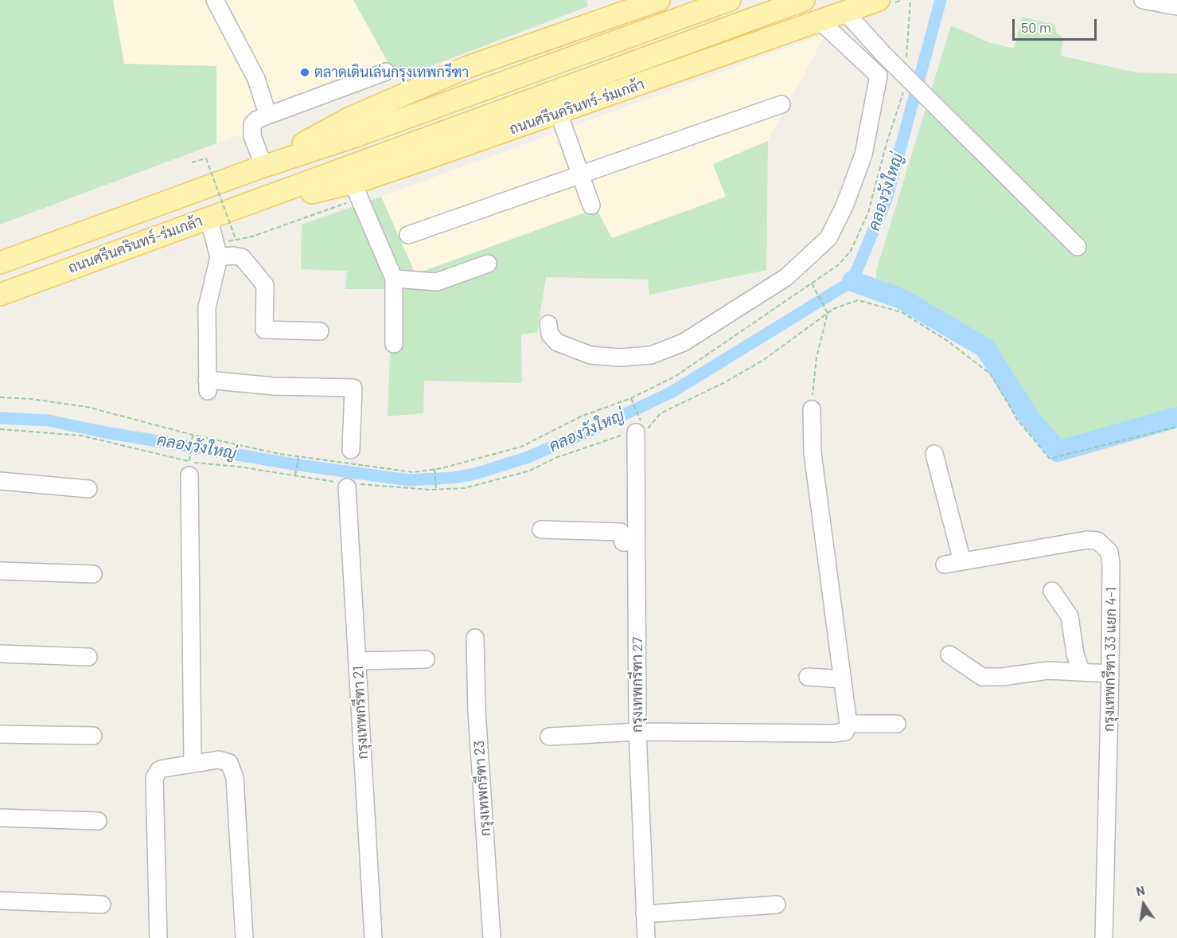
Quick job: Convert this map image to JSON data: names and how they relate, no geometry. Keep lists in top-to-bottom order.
{
  "streets": {
    "main road": ["ถนนศรีนครินทร์-ร่มเกล้า"],
    "street": [
      "กรุงเทพกรีฑา 33 แยก 4-1",
      "กรุงเทพกรีฑา 27",
      "กรุงเทพกรีฑา 21",
      "กรุงเทพกรีฑา 23"
    ]
  },
  "water": ["คลองวังใหญ่"],
  "places": ["ตลาดเดินเล่นกรุงเทพกรีฑา"],
  "scale_bar": "50 m",
  "north": "top"
}
